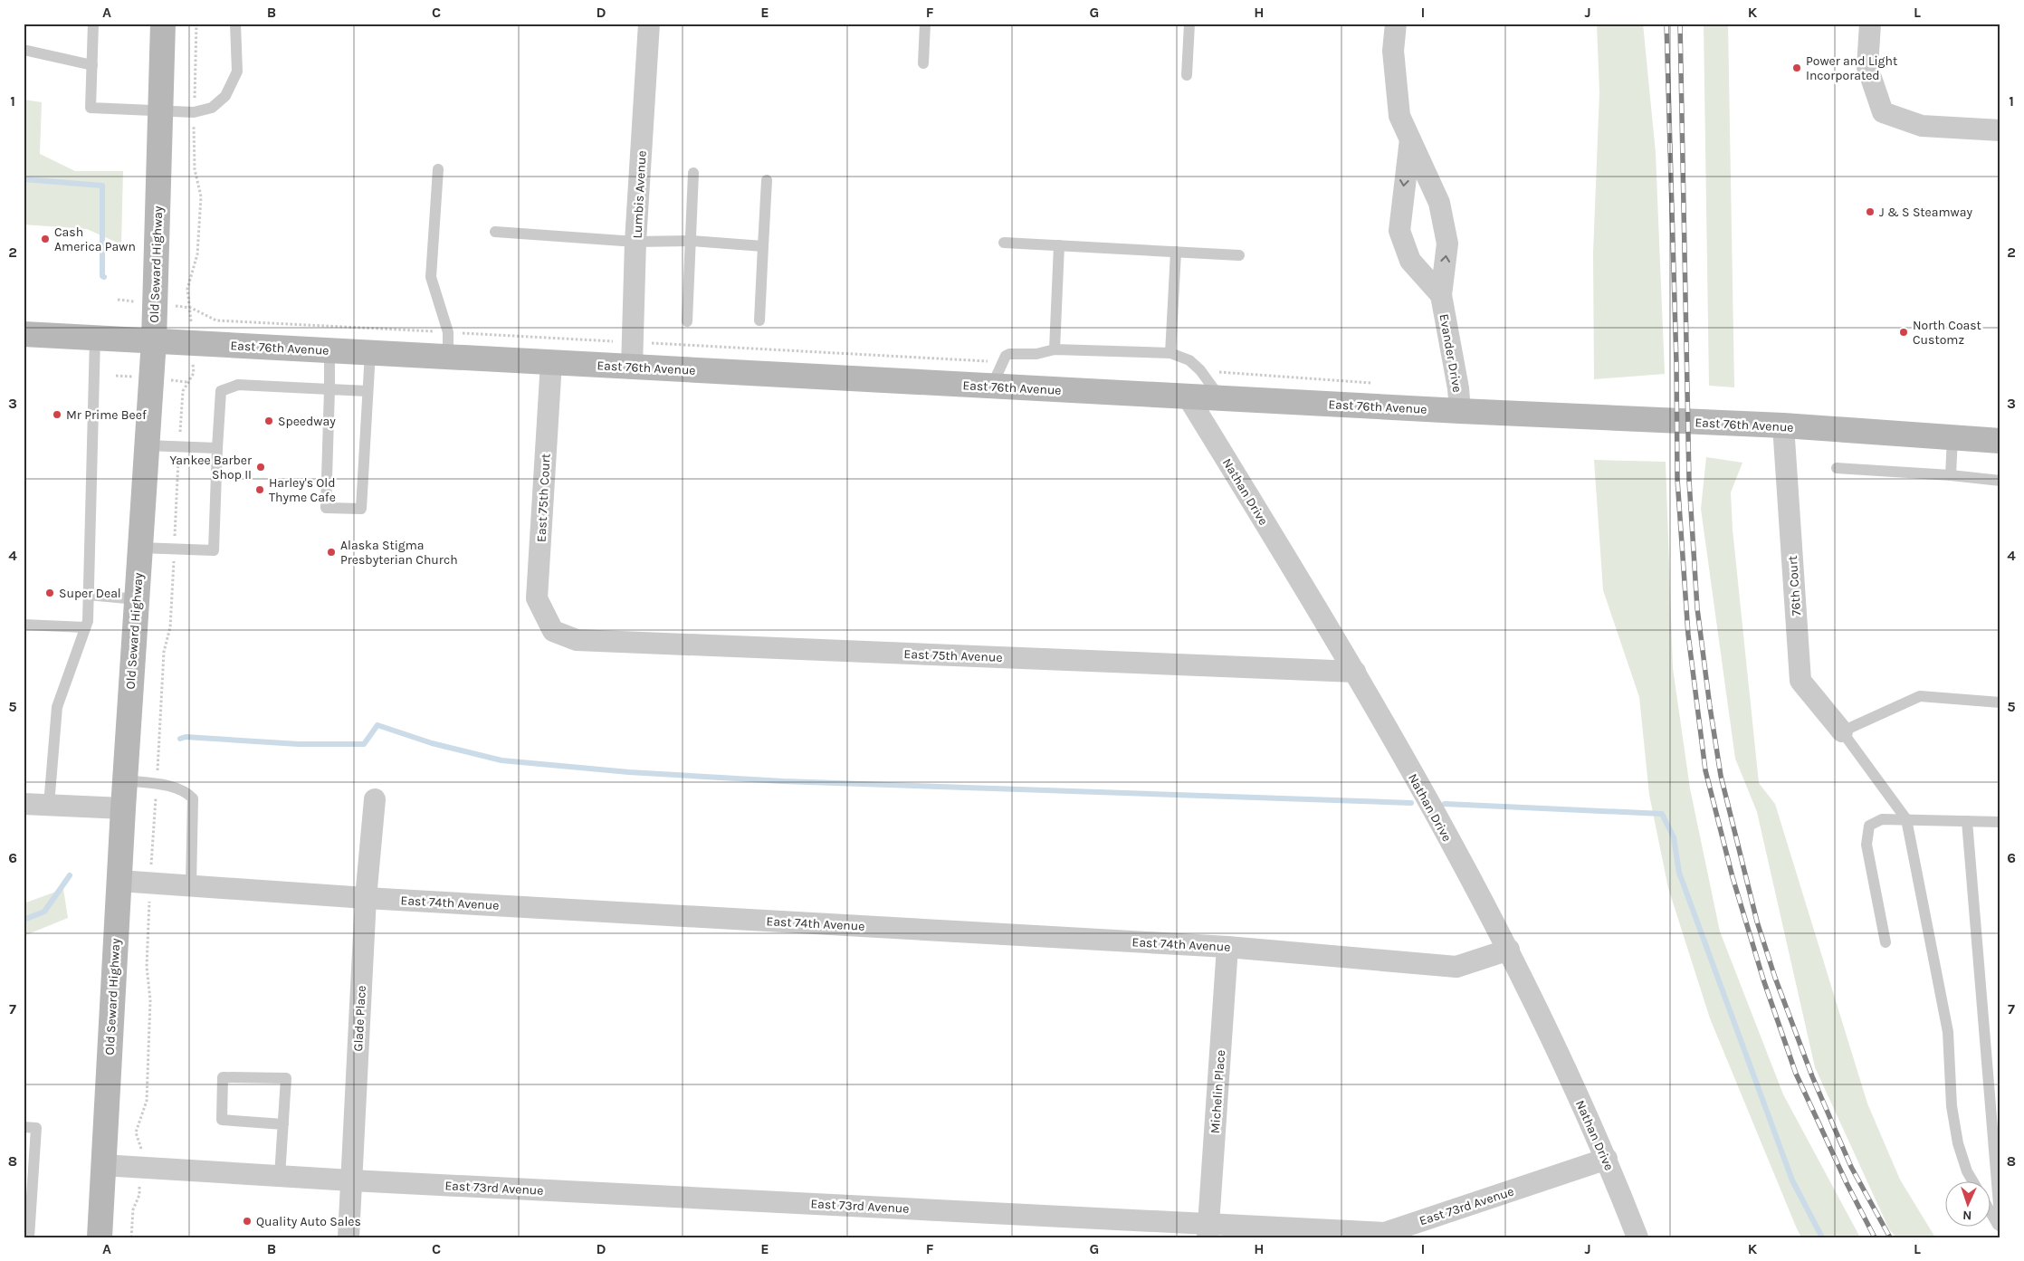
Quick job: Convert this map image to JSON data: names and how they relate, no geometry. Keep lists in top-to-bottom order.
{
  "streets": {
    "street": [
      "Lumbis Avenue",
      "Old Seward Highway",
      "East 76th Avenue",
      "Evander Drive",
      "Nathan Drive",
      "East 75th Court",
      "76th Court",
      "East 75th Avenue",
      "East 74th Avenue",
      "Glade Place",
      "Michelin Place",
      "East 73rd Avenue"
    ]
  },
  "crossings": [
    ["Lumbis Avenue", "East 76th Avenue"],
    ["Old Seward Highway", "East 76th Avenue"],
    ["Old Seward Highway", "East 74th Avenue"],
    ["Old Seward Highway", "East 73rd Avenue"],
    ["East 76th Avenue", "Evander Drive"],
    ["East 76th Avenue", "Nathan Drive"],
    ["East 76th Avenue", "East 75th Court"],
    ["East 76th Avenue", "76th Court"],
    ["Nathan Drive", "East 75th Avenue"],
    ["Nathan Drive", "East 74th Avenue"],
    ["Nathan Drive", "East 73rd Avenue"],
    ["East 75th Court", "East 75th Avenue"],
    ["East 74th Avenue", "Glade Place"],
    ["East 74th Avenue", "Michelin Place"],
    ["Glade Place", "East 73rd Avenue"],
    ["Michelin Place", "East 73rd Avenue"]
  ],
  "places": [
    "Power and Light Incorporated",
    "J & S Steamway",
    "Cash America Pawn",
    "North Coast Customz",
    "Mr Prime Beef",
    "Speedway",
    "Yankee Barber Shop II",
    "Harley's Old Thyme Cafe",
    "Alaska Stigma Presbyterian Church",
    "Super Deal",
    "Quality Auto Sales"
  ],
  "north": "bottom",
  "grid": {
    "columns": [
      "A",
      "B",
      "C",
      "D",
      "E",
      "F",
      "G",
      "H",
      "I",
      "J",
      "K",
      "L"
    ],
    "rows": [
      "1",
      "2",
      "3",
      "4",
      "5",
      "6",
      "7",
      "8"
    ]
  }
}
